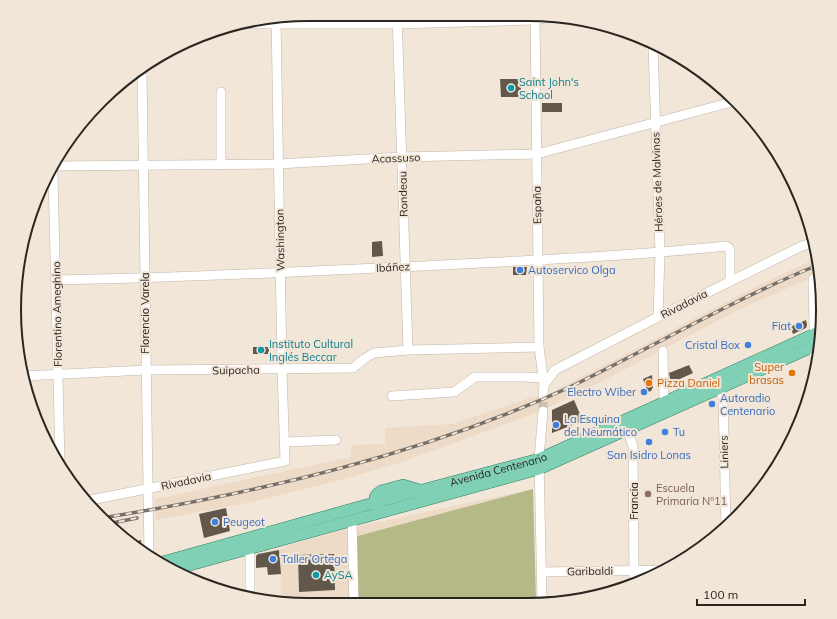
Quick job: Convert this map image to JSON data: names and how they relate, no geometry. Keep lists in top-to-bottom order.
{
  "streets": {
    "main road": ["Avenida Centenario"],
    "street": [
      "Acassuso",
      "Héroes de Malvinas",
      "Rondeau",
      "España",
      "Washington",
      "Ibáñez",
      "Rivadavia",
      "Florencio Varela",
      "Florentino Ameghino",
      "Suipacha",
      "Liniers",
      "Francia",
      "Garibaldi"
    ]
  },
  "crossings": [
    ["Acassuso", "Héroes de Malvinas"],
    ["Acassuso", "Rondeau"],
    ["Acassuso", "España"],
    ["Acassuso", "Washington"],
    ["Acassuso", "Florencio Varela"],
    ["Héroes de Malvinas", "Ibáñez"],
    ["Héroes de Malvinas", "Rivadavia"],
    ["Rondeau", "Ibáñez"],
    ["Rondeau", "Suipacha"],
    ["España", "Ibáñez"],
    ["España", "Rivadavia"],
    ["España", "Suipacha"],
    ["Washington", "Ibáñez"],
    ["Washington", "Rivadavia"],
    ["Washington", "Suipacha"],
    ["Ibáñez", "Rivadavia"],
    ["Ibáñez", "Florencio Varela"],
    ["Ibáñez", "Florentino Ameghino"],
    ["Rivadavia", "Florencio Varela"],
    ["Florencio Varela", "Suipacha"],
    ["Florentino Ameghino", "Suipacha"],
    ["Liniers", "Avenida Centenario"],
    ["Avenida Centenario", "Francia"],
    ["Francia", "Garibaldi"]
  ],
  "places": [
    "Saint John's School",
    "Autoservico Olga",
    "Fiat",
    "Cristal Box",
    "Instituto Cultural Inglés Beccar",
    "Super brasas",
    "Pizza Daniel",
    "Electro Wiber",
    "Autoradio Centenario",
    "La Esquina del Neumático",
    "Tu",
    "San Isidro Lonas",
    "Escuela Primaria Nº11",
    "Peugeot",
    "Taller Ortega",
    "AySA"
  ],
  "scale_bar": "100 m"
}
